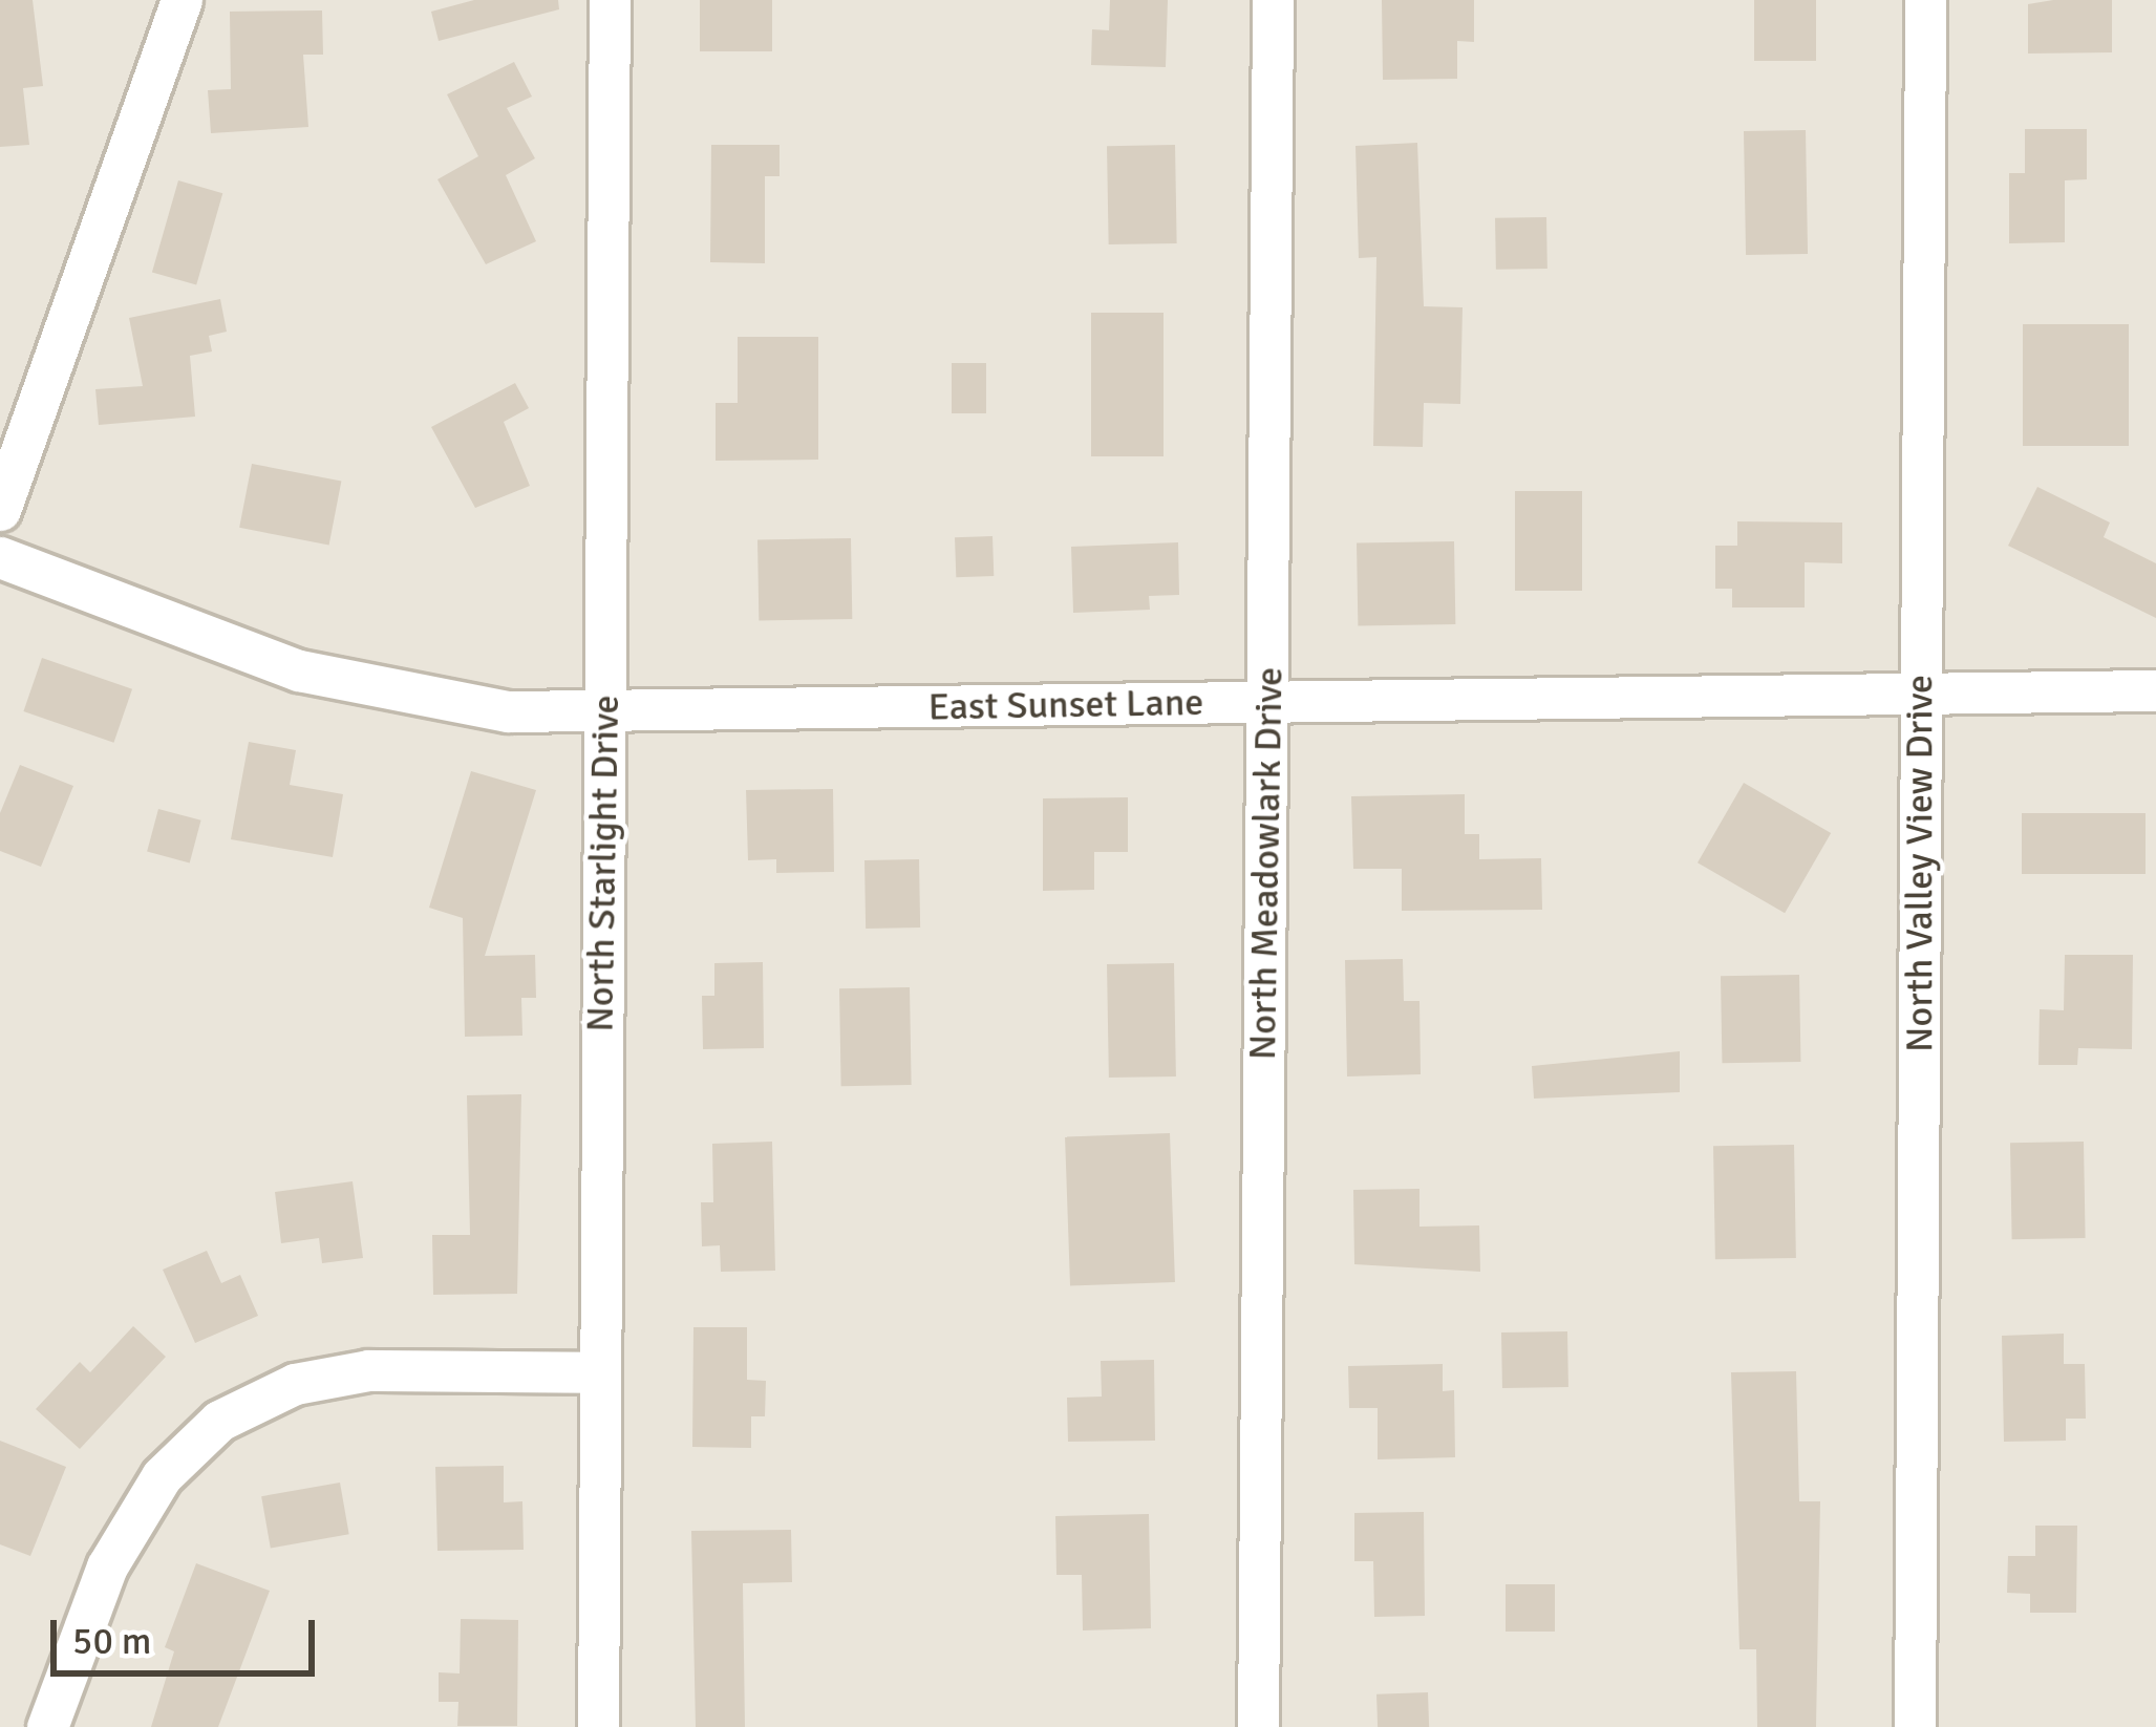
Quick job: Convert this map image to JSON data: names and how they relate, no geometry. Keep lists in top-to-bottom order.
{
  "streets": {
    "street": [
      "East Sunset Lane",
      "North Starlight Drive",
      "North Meadowlark Drive",
      "North Valley View Drive"
    ]
  },
  "crossings": [
    ["East Sunset Lane", "North Starlight Drive"],
    ["East Sunset Lane", "North Meadowlark Drive"],
    ["East Sunset Lane", "North Valley View Drive"]
  ],
  "scale_bar": "50 m"
}
